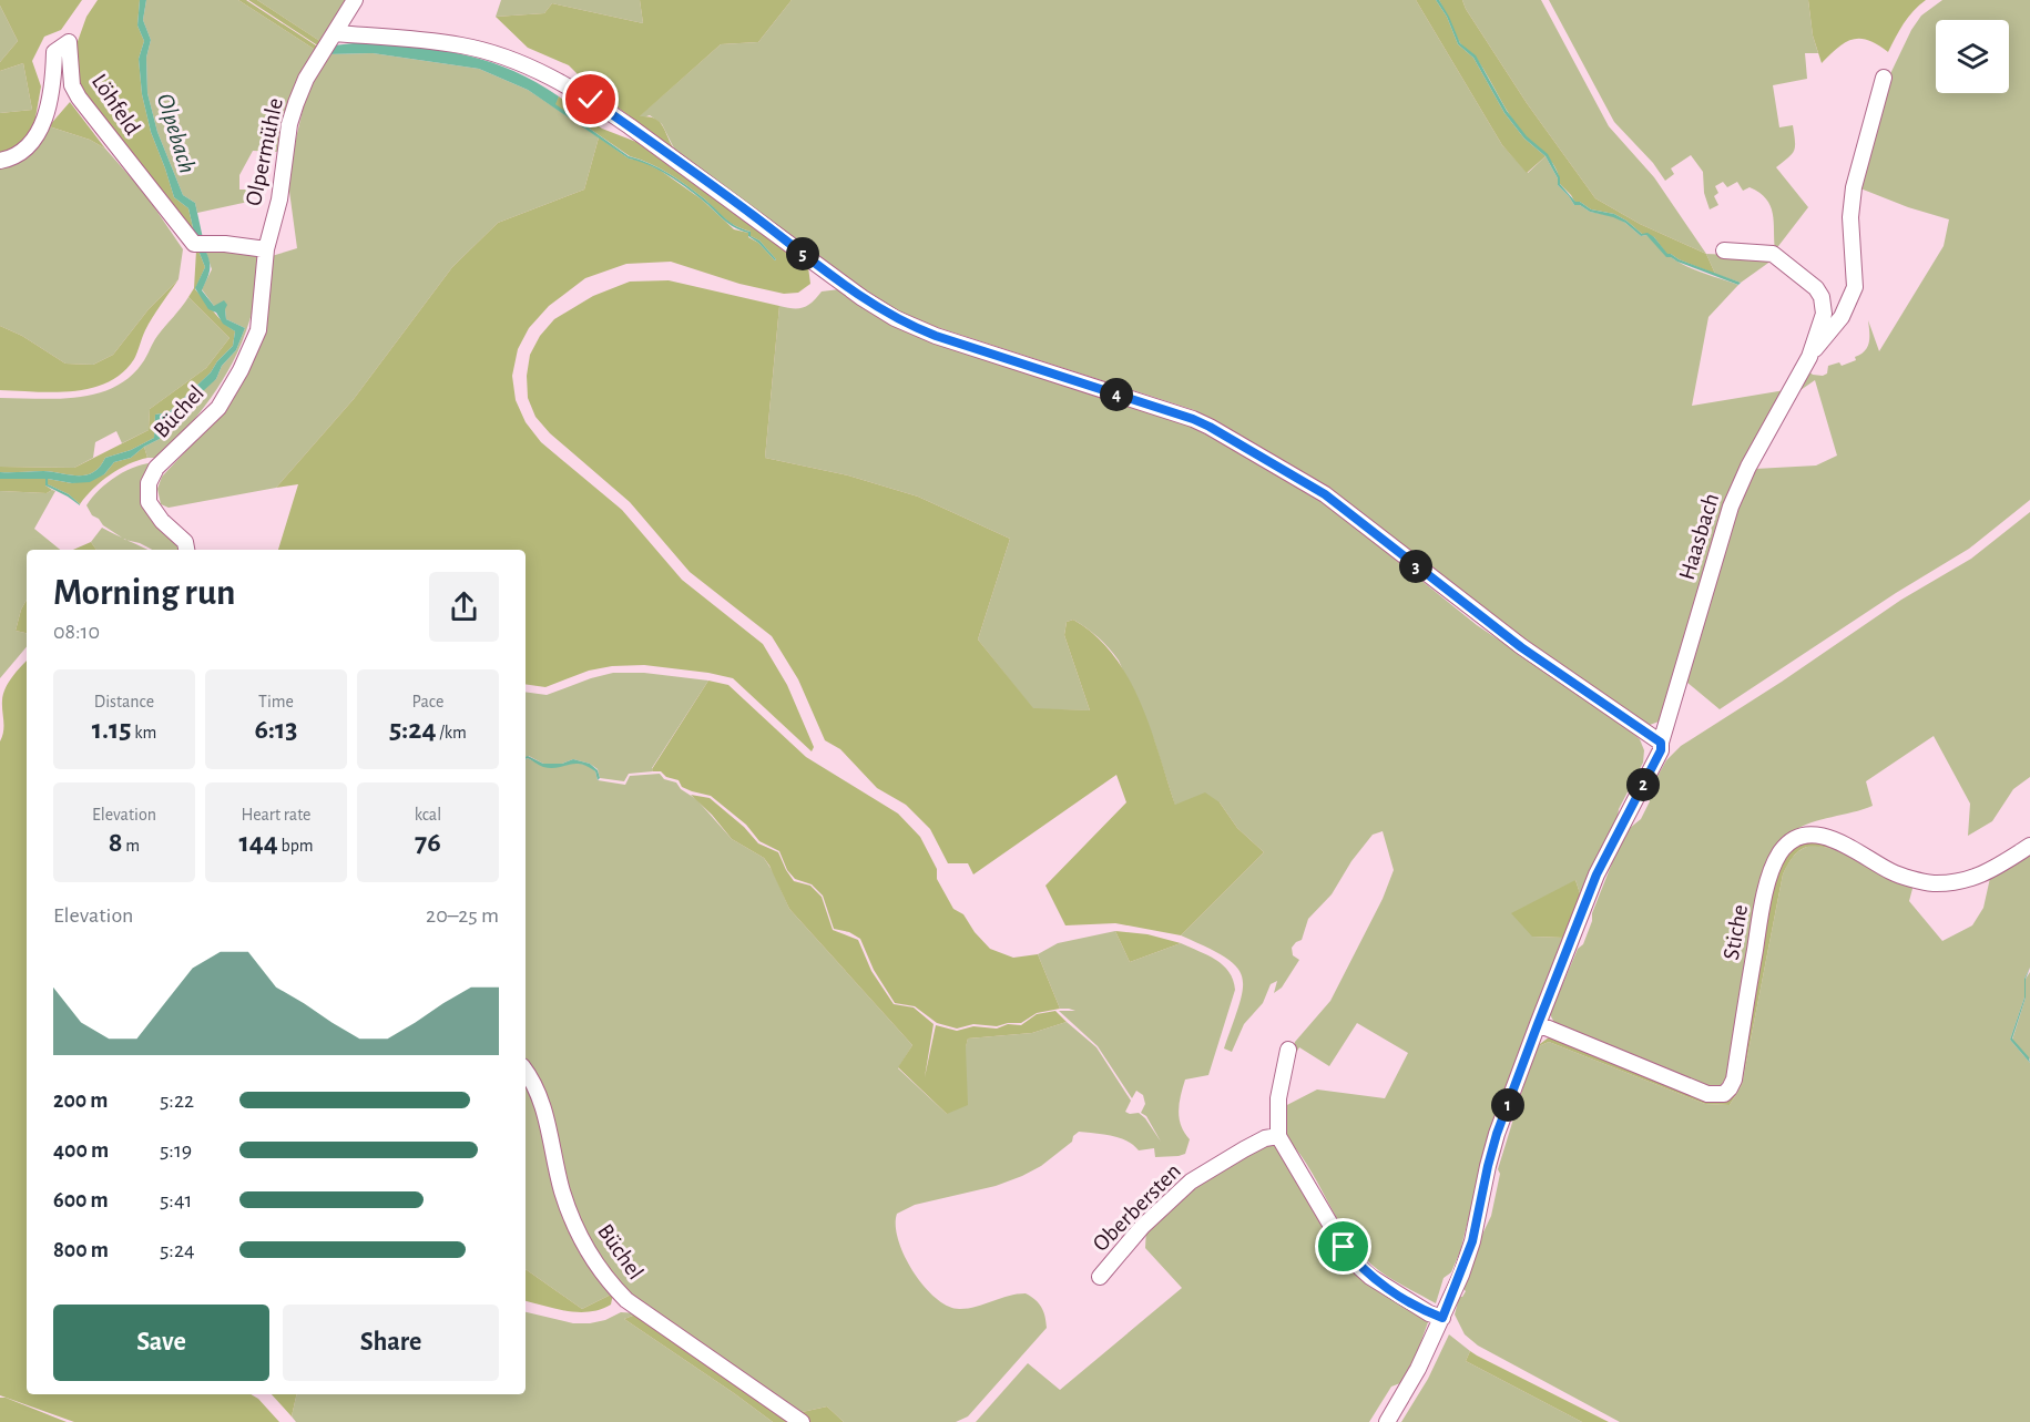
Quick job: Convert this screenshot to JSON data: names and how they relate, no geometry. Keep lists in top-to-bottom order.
{
  "streets": {
    "street": [
      "Löhfeld",
      "Olpermühle",
      "Büchel",
      "Haasbach",
      "Stiche",
      "Oberbersten"
    ]
  },
  "crossings": [
    ["Löhfeld", "Olpermühle"],
    ["Löhfeld", "Büchel"],
    ["Olpermühle", "Büchel"],
    ["Haasbach", "Stiche"]
  ],
  "water": ["Olpebach"],
  "page": {
    "pins": [
      "5",
      "4",
      "3",
      "2",
      "1"
    ],
    "heading": ["Morning run", "08:10"],
    "stats": [
      ["Distance", "1.15 km"],
      ["Time", "6:13"],
      ["Pace", "5:24 /km"],
      ["Elevation", "8 m"],
      ["Heart rate", "144 bpm"],
      ["kcal", "76"]
    ],
    "chart": ["Elevation", "20–25 m"],
    "list": [
      {
        "name": "200 m",
        "note": "5:22"
      },
      {
        "name": "400 m",
        "note": "5:19"
      },
      {
        "name": "600 m",
        "note": "5:41"
      },
      {
        "name": "800 m",
        "note": "5:24"
      }
    ],
    "buttons": ["Save", "Share"]
  }
}
